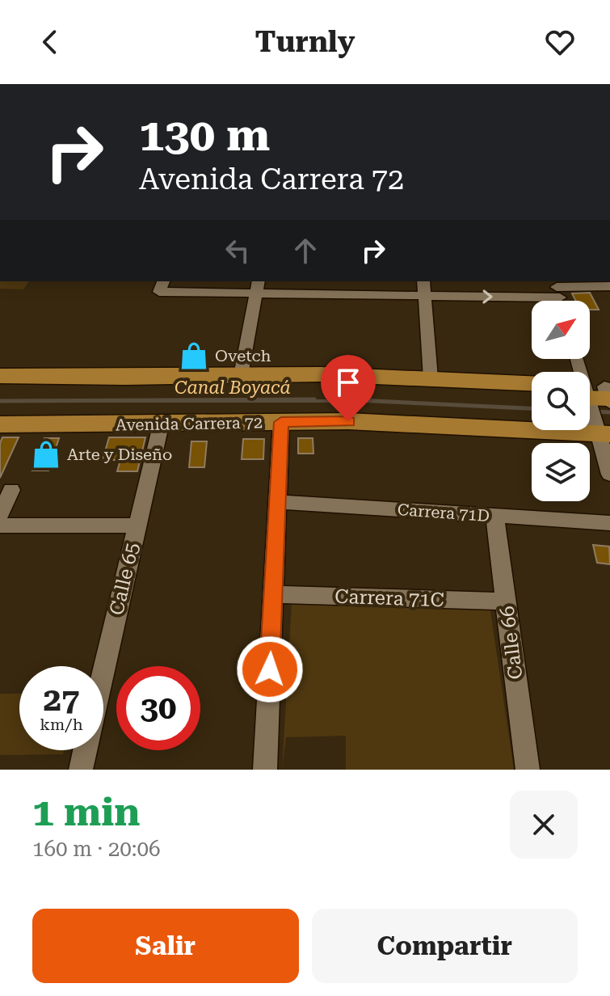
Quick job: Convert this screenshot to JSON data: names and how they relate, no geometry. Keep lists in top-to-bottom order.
{
  "streets": {
    "highway": ["Avenida Carrera 72"],
    "street": [
      "Carrera 71D",
      "Calle 65",
      "Carrera 71C",
      "Calle 66"
    ]
  },
  "crossings": [
    ["Avenida Carrera 72", "Calle 65"],
    ["Carrera 71D", "Calle 66"],
    ["Carrera 71C", "Calle 66"]
  ],
  "water": ["Canal Boyacá"],
  "places": {
    "shop": ["Ovetch", "Arte y Diseño"]
  },
  "north": "top right",
  "page": {
    "header": "Turnly",
    "turn": ["130 m", "Avenida Carrera 72"],
    "speed": "27 km/h",
    "limit": "30",
    "heading": ["1 min", "160 m · 20:06"],
    "buttons": ["Salir", "Compartir"]
  }
}
